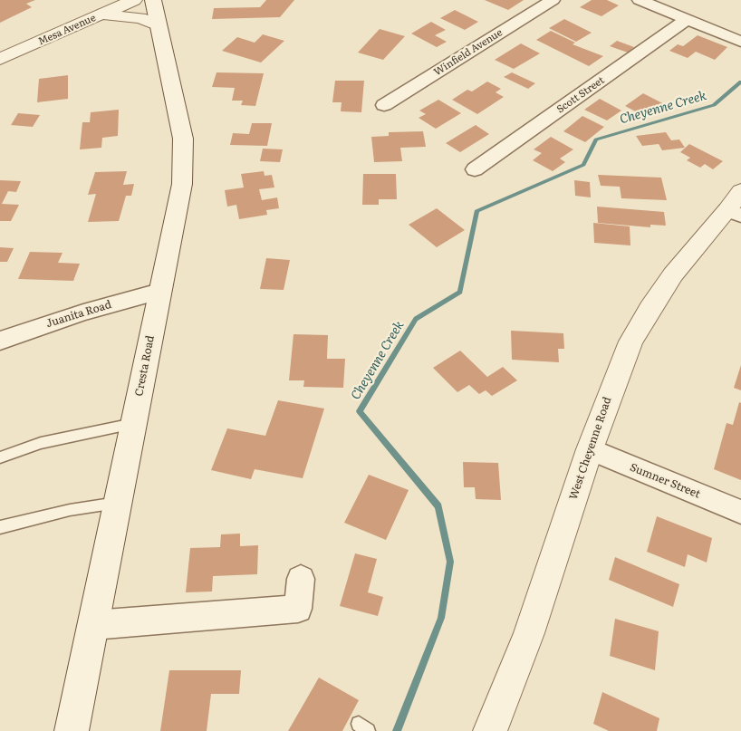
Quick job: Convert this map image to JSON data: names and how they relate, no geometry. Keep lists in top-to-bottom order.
{
  "streets": {
    "main road": ["Mesa Avenue", "Cresta Road", "West Cheyenne Road"],
    "street": [
      "Winfield Avenue",
      "Scott Street",
      "Juanita Road",
      "Sumner Street"
    ]
  },
  "crossings": [
    ["Juanita Road", "Cresta Road"],
    ["West Cheyenne Road", "Sumner Street"]
  ],
  "water": ["Cheyenne Creek"]
}
